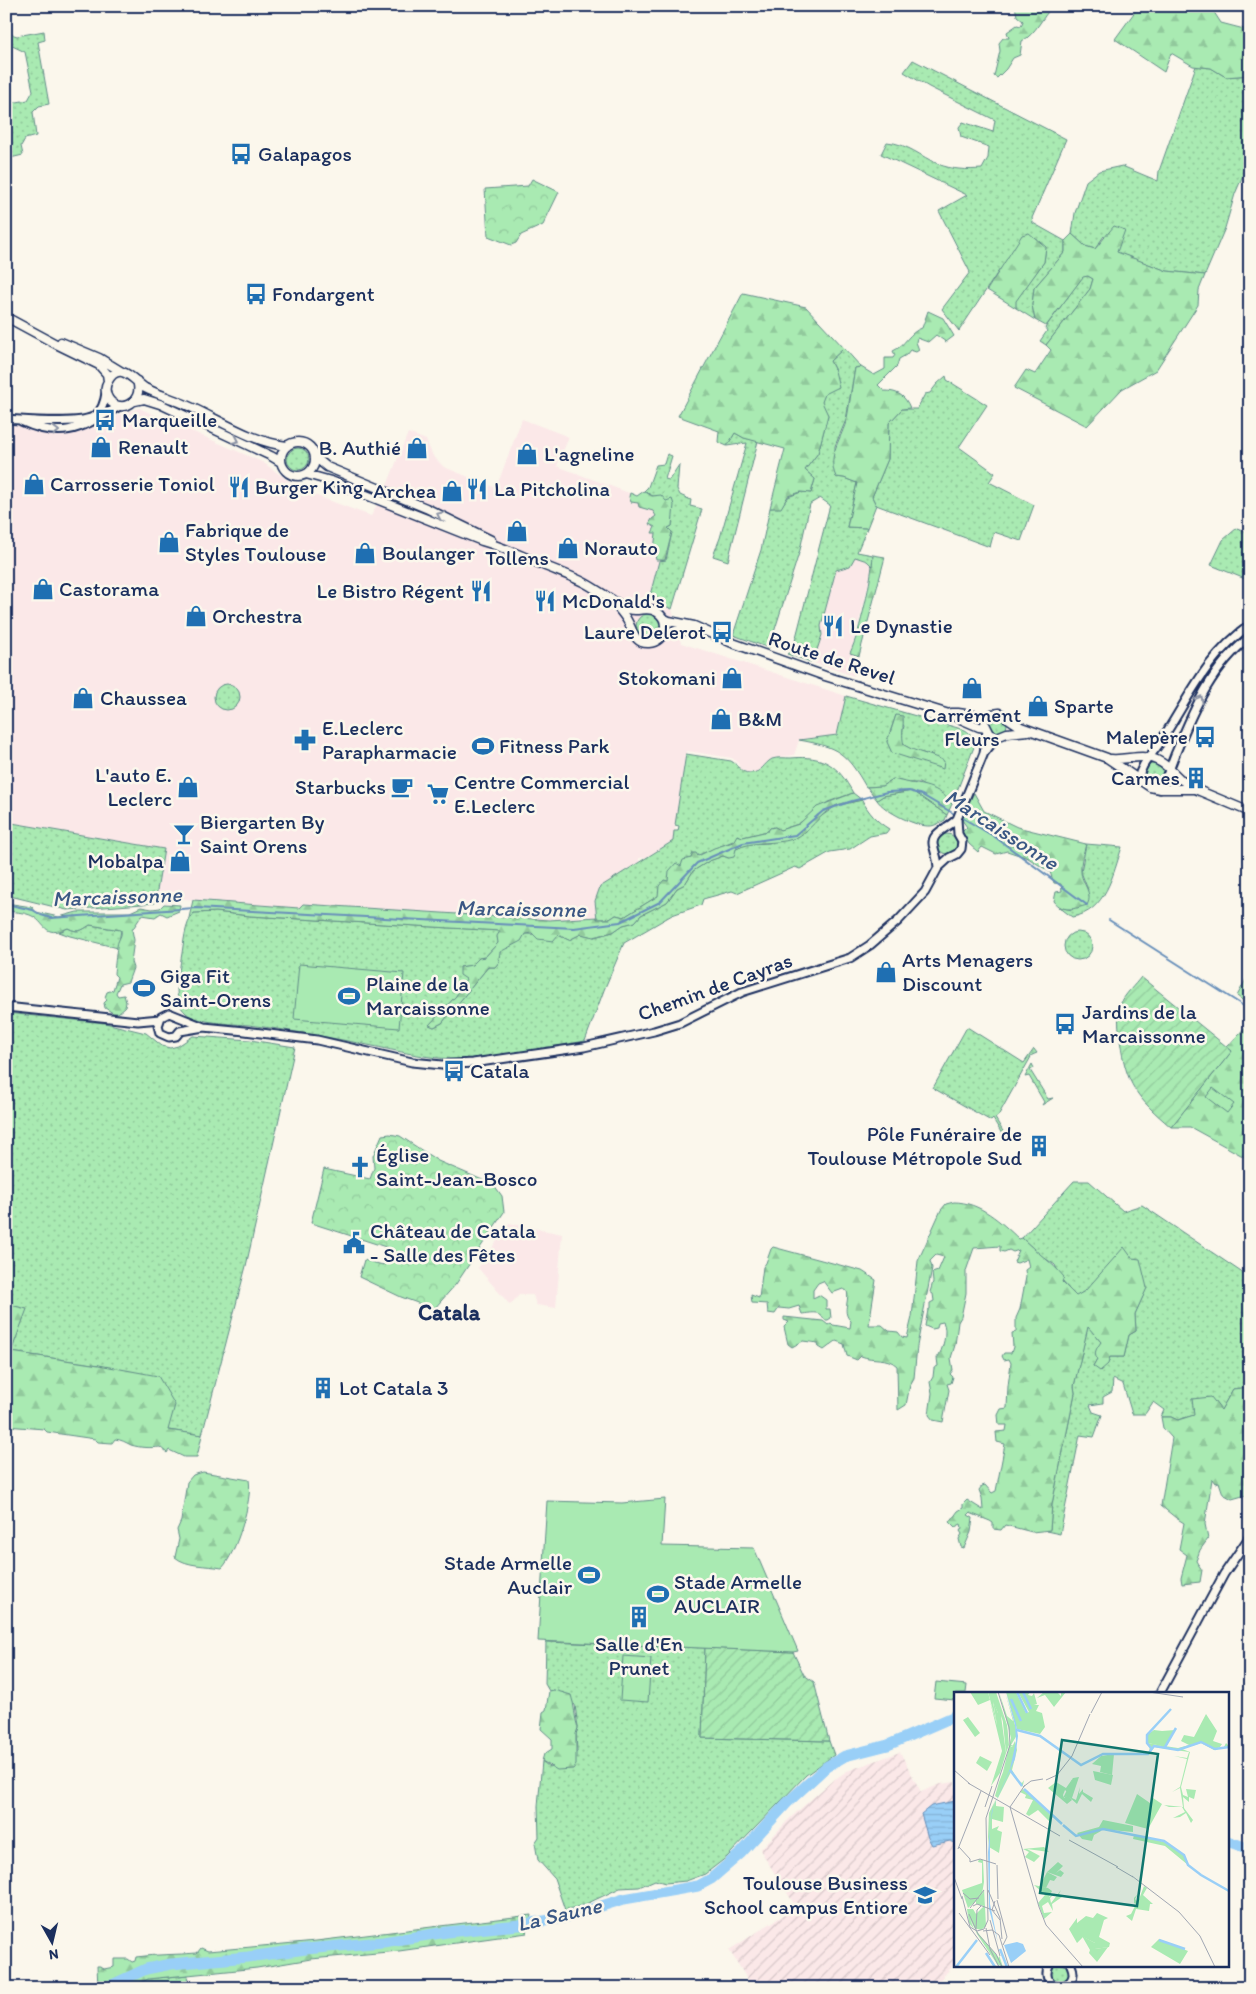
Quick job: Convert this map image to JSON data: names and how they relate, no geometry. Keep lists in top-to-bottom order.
{
  "streets": {
    "main road": ["Route de Revel"],
    "street": ["Chemin de Cayras"]
  },
  "crossings": [
    ["Route de Revel", "Chemin de Cayras"]
  ],
  "districts": ["Catala"],
  "water": ["Marcaissonne", "La Saune"],
  "places": {
    "bus stop": [
      "Galapagos",
      "Fondargent",
      "Marqueille",
      "Laure Delerot",
      "Malepère",
      "Jardins de la Marcaissonne",
      "Catala"
    ],
    "shop": [
      "Renault",
      "B. Authié",
      "L'agneline",
      "Carrosserie Toniol",
      "Archea",
      "Tollens",
      "Fabrique de Styles Toulouse",
      "Norauto",
      "Boulanger",
      "Castorama",
      "Orchestra",
      "Stokomani",
      "Carrément Fleurs",
      "Chaussea",
      "Sparte",
      "B&M",
      "L'auto E. Leclerc",
      "Mobalpa",
      "Arts Menagers Discount"
    ],
    "restaurant": [
      "Burger King",
      "La Pitcholina",
      "Le Bistro Régent",
      "McDonald's",
      "Le Dynastie"
    ],
    "pharmacy": ["E.Leclerc Parapharmacie"],
    "sports": [
      "Fitness Park",
      "Giga Fit Saint-Orens",
      "Plaine de la Marcaissonne",
      "Stade Armelle Auclair",
      "Stade Armelle AUCLAIR"
    ],
    "building": [
      "Carmes",
      "Pôle Funéraire de Toulouse Métropole Sud",
      "Lot Catala 3",
      "Salle d'En Prunet"
    ],
    "cafe": ["Starbucks"],
    "supermarket": ["Centre Commercial E.Leclerc"],
    "bar": ["Biergarten By Saint Orens"],
    "church": ["Église Saint-Jean-Bosco"],
    "public building": ["Château de Catala - Salle des Fêtes"],
    "school or university": ["Toulouse Business School campus Entiore"]
  },
  "north": "bottom"
}
